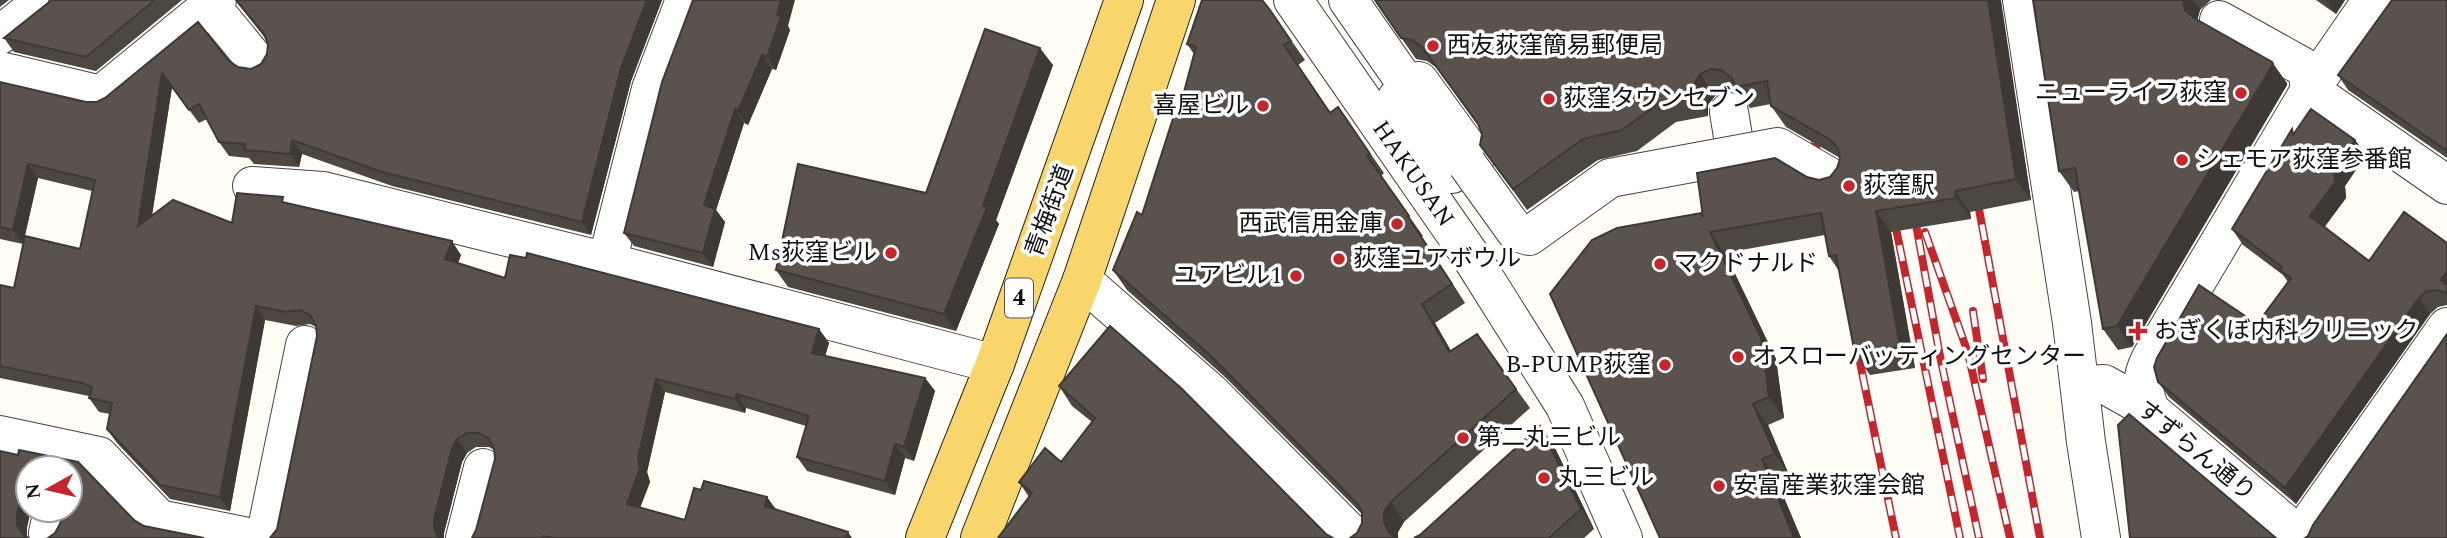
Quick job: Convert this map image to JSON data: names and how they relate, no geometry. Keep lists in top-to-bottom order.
{
  "streets": {
    "main road": ["青梅街道", "4"],
    "street": ["HAKUSAN", "すずらん通り"]
  },
  "places": {
    "other": [
      "西友荻窪簡易郵便局",
      "ニューライフ荻窪",
      "荻窪タウンセブン",
      "喜屋ビル",
      "シェモア荻窪参番館",
      "荻窪駅",
      "西武信用金庫",
      "Ms荻窪ビル",
      "荻窪ユアボウル",
      "マクドナルド",
      "ユアビル1",
      "オスローバッティングセンター",
      "B-PUMP荻窪",
      "第二丸三ビル",
      "丸三ビル",
      "安富産業荻窪会館"
    ],
    "health": ["おぎくぼ内科クリニック"]
  },
  "north": "left"
}
